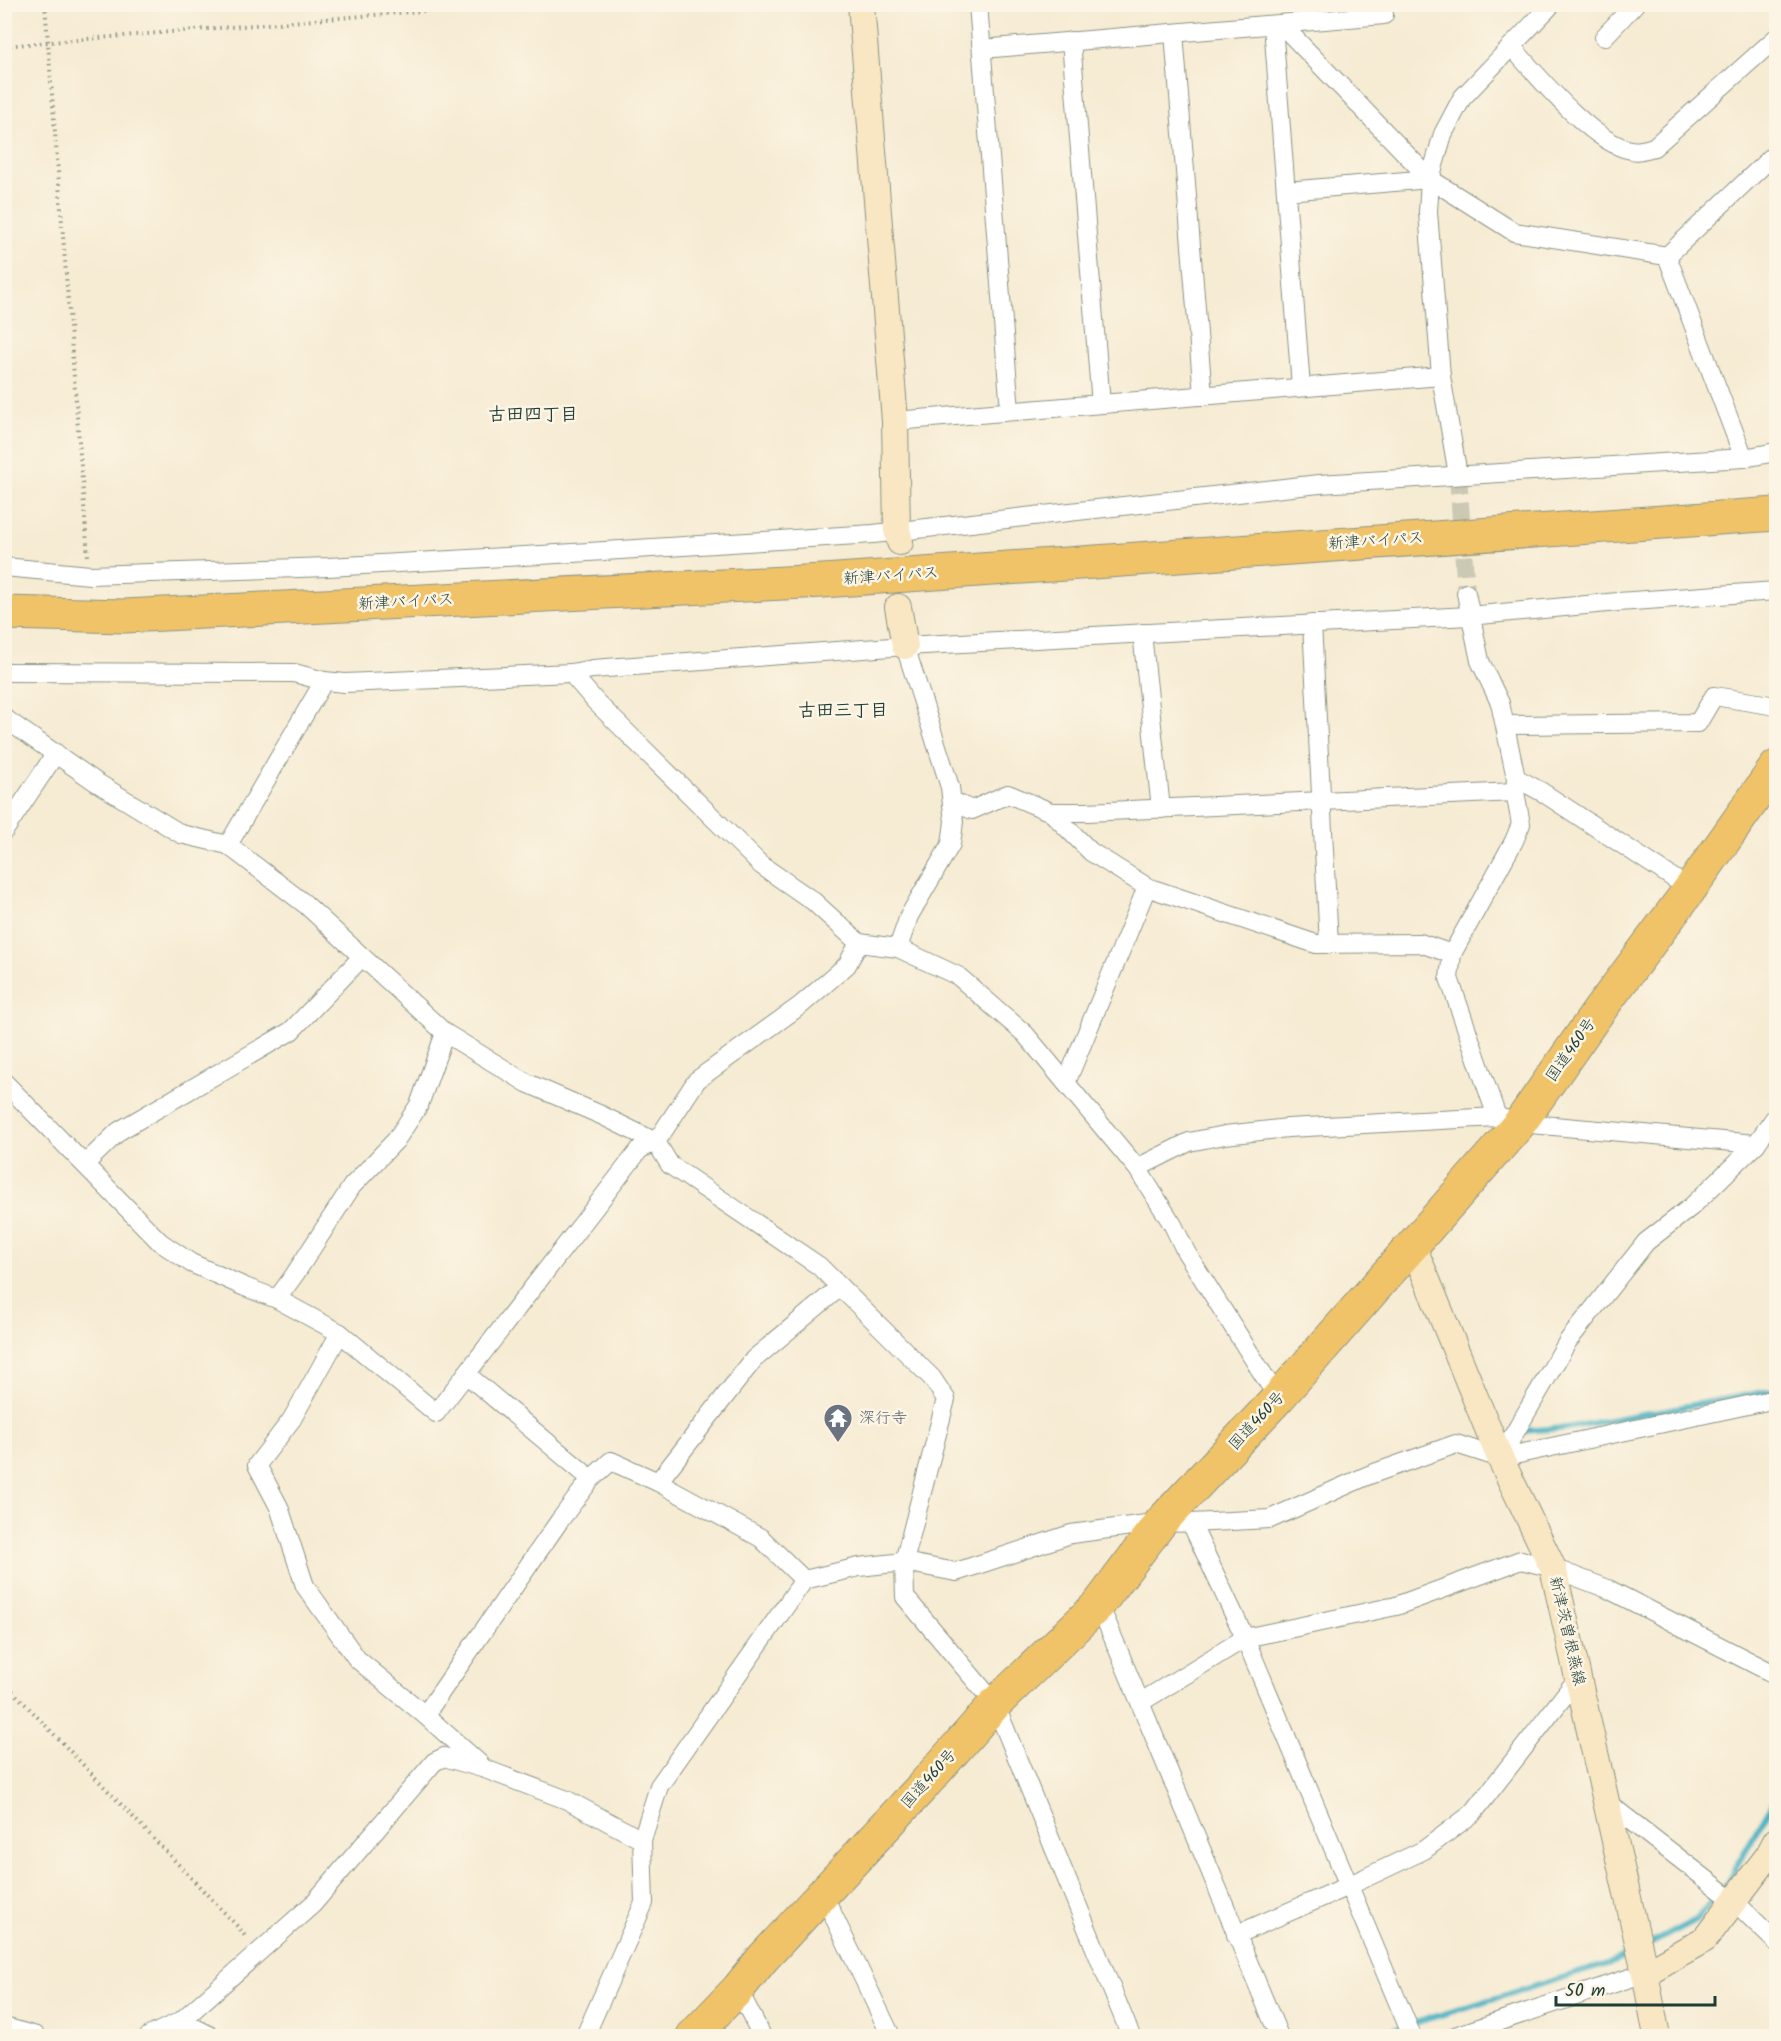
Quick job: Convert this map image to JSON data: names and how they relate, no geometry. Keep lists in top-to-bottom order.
{
  "streets": {
    "highway": ["新津バイパス", "国道460号"],
    "main road": ["新津茨曽根燕線"]
  },
  "crossings": [
    ["国道460号", "新津茨曽根燕線"]
  ],
  "districts": ["古田四丁目", "古田三丁目"],
  "places": {
    "temple": ["深行寺"]
  },
  "scale_bar": "50 m"
}
